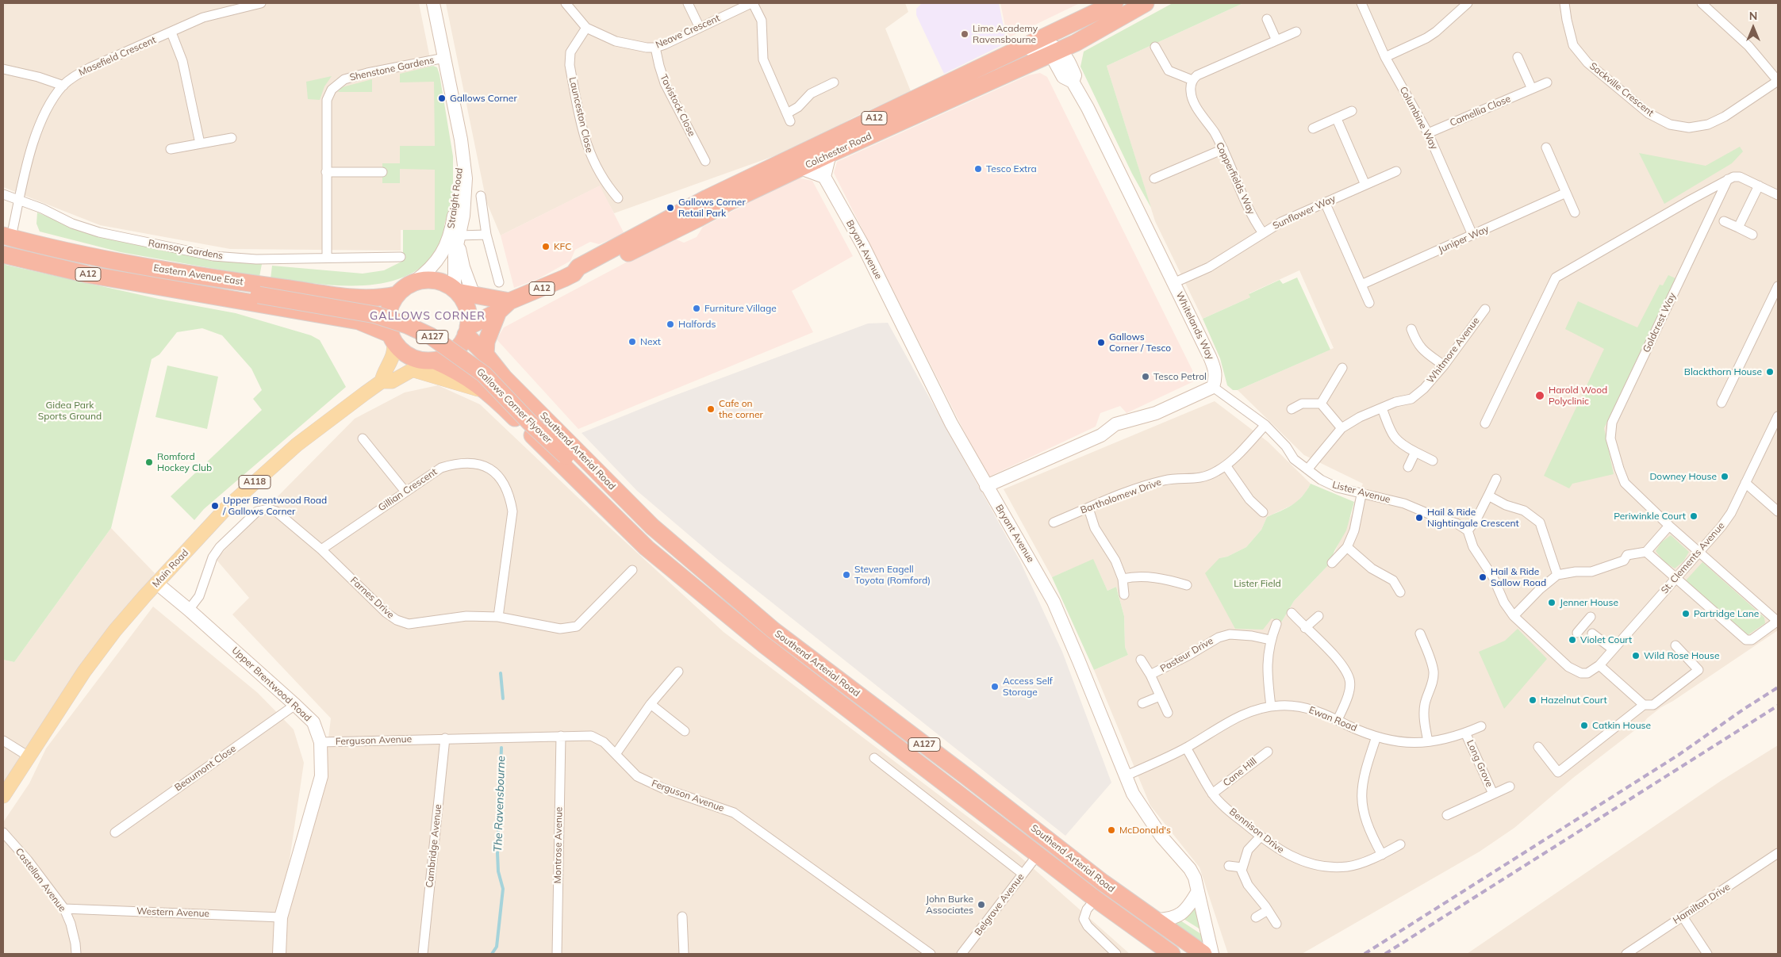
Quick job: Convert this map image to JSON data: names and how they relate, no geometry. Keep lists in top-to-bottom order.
{
  "streets": {
    "highway": [
      "A12",
      "Colchester Road",
      "Eastern Avenue East",
      "A127",
      "Gallows Corner Flyover",
      "Southend Arterial Road"
    ],
    "main road": ["A118", "Main Road"],
    "street": [
      "Neave Crescent",
      "Masefield Crescent",
      "Shenstone Gardens",
      "Sackville Crescent",
      "Tavistock Close",
      "Camellia Close",
      "Launceston Close",
      "Columbine Way",
      "Copperfields Way",
      "Straight Road",
      "Sunflower Way",
      "Juniper Way",
      "Ramsay Gardens",
      "Bryant Avenue",
      "Goldcrest Way",
      "Whitelands Way",
      "Whitmore Avenue",
      "Gillian Crescent",
      "Lister Avenue",
      "Bartholomew Drive",
      "St. Clements Avenue",
      "Farnes Drive",
      "Pasteur Drive",
      "Upper Brentwood Road",
      "Ewan Road",
      "Ferguson Avenue",
      "Long Grove",
      "Beaumont Close",
      "Cane Hill",
      "Bennison Drive",
      "Montrose Avenue",
      "Cambridge Avenue",
      "Castellan Avenue",
      "Hamilton Drive",
      "Belgrave Avenue",
      "Western Avenue"
    ]
  },
  "crossings": [
    ["Neave Crescent", "Tavistock Close"],
    ["Neave Crescent", "Launceston Close"],
    ["Masefield Crescent", "Ramsay Gardens"],
    ["Masefield Crescent", "Eastern Avenue East"],
    ["Shenstone Gardens", "Straight Road"],
    ["Shenstone Gardens", "Ramsay Gardens"],
    ["Camellia Close", "Columbine Way"],
    ["A12", "Colchester Road"],
    ["A12", "Whitelands Way"],
    ["Columbine Way", "Juniper Way"],
    ["Colchester Road", "Straight Road"],
    ["Colchester Road", "Eastern Avenue East"],
    ["Colchester Road", "Whitelands Way"],
    ["Colchester Road", "Southend Arterial Road"],
    ["Colchester Road", "Main Road"],
    ["Copperfields Way", "Sunflower Way"],
    ["Straight Road", "Eastern Avenue East"],
    ["Straight Road", "Southend Arterial Road"],
    ["Straight Road", "Main Road"],
    ["Sunflower Way", "Whitelands Way"],
    ["Bryant Avenue", "Ewan Road"],
    ["Eastern Avenue East", "A127"],
    ["Eastern Avenue East", "Southend Arterial Road"],
    ["Eastern Avenue East", "Main Road"],
    ["Goldcrest Way", "St. Clements Avenue"],
    ["Whitelands Way", "Lister Avenue"],
    ["A127", "Gallows Corner Flyover"],
    ["A127", "Southend Arterial Road"],
    ["Whitmore Avenue", "Lister Avenue"],
    ["Southend Arterial Road", "Main Road"],
    ["Southend Arterial Road", "Belgrave Avenue"],
    ["Gillian Crescent", "Farnes Drive"],
    ["Lister Avenue", "Bartholomew Drive"],
    ["Main Road", "Upper Brentwood Road"],
    ["Farnes Drive", "Upper Brentwood Road"],
    ["Upper Brentwood Road", "Ferguson Avenue"],
    ["Upper Brentwood Road", "Beaumont Close"],
    ["Upper Brentwood Road", "Western Avenue"],
    ["Ewan Road", "Long Grove"],
    ["Ewan Road", "Bennison Drive"],
    ["Ferguson Avenue", "Montrose Avenue"],
    ["Ferguson Avenue", "Cambridge Avenue"],
    ["Cane Hill", "Bennison Drive"],
    ["Castellan Avenue", "Western Avenue"]
  ],
  "districts": ["GALLOWS CORNER"],
  "water": ["The Ravensbourne"],
  "parks": ["Gidea Park Sports Ground", "Lister Field"],
  "places": [
    "Lime Academy Ravensbourne",
    "Gallows Corner",
    "Tesco Extra",
    "Gallows Corner Retail Park",
    "KFC",
    "Furniture Village",
    "Halfords",
    "Next",
    "Gallows Corner / Tesco",
    "Blackthorn House",
    "Tesco Petrol",
    "Harold Wood Polyclinic",
    "Cafe on the corner",
    "Romford Hockey Club",
    "Downey House",
    "Upper Brentwood Road / Gallows Corner",
    "Periwinkle Court",
    "Hail & Ride Nightingale Crescent",
    "Steven Eagell Toyota (Romford)",
    "Hail & Ride Sallow Road",
    "Jenner House",
    "Partridge Lane",
    "Violet Court",
    "Wild Rose House",
    "Access Self Storage",
    "Hazelnut Court",
    "Catkin House",
    "McDonald's",
    "John Burke Associates"
  ],
  "north": "top"
}
